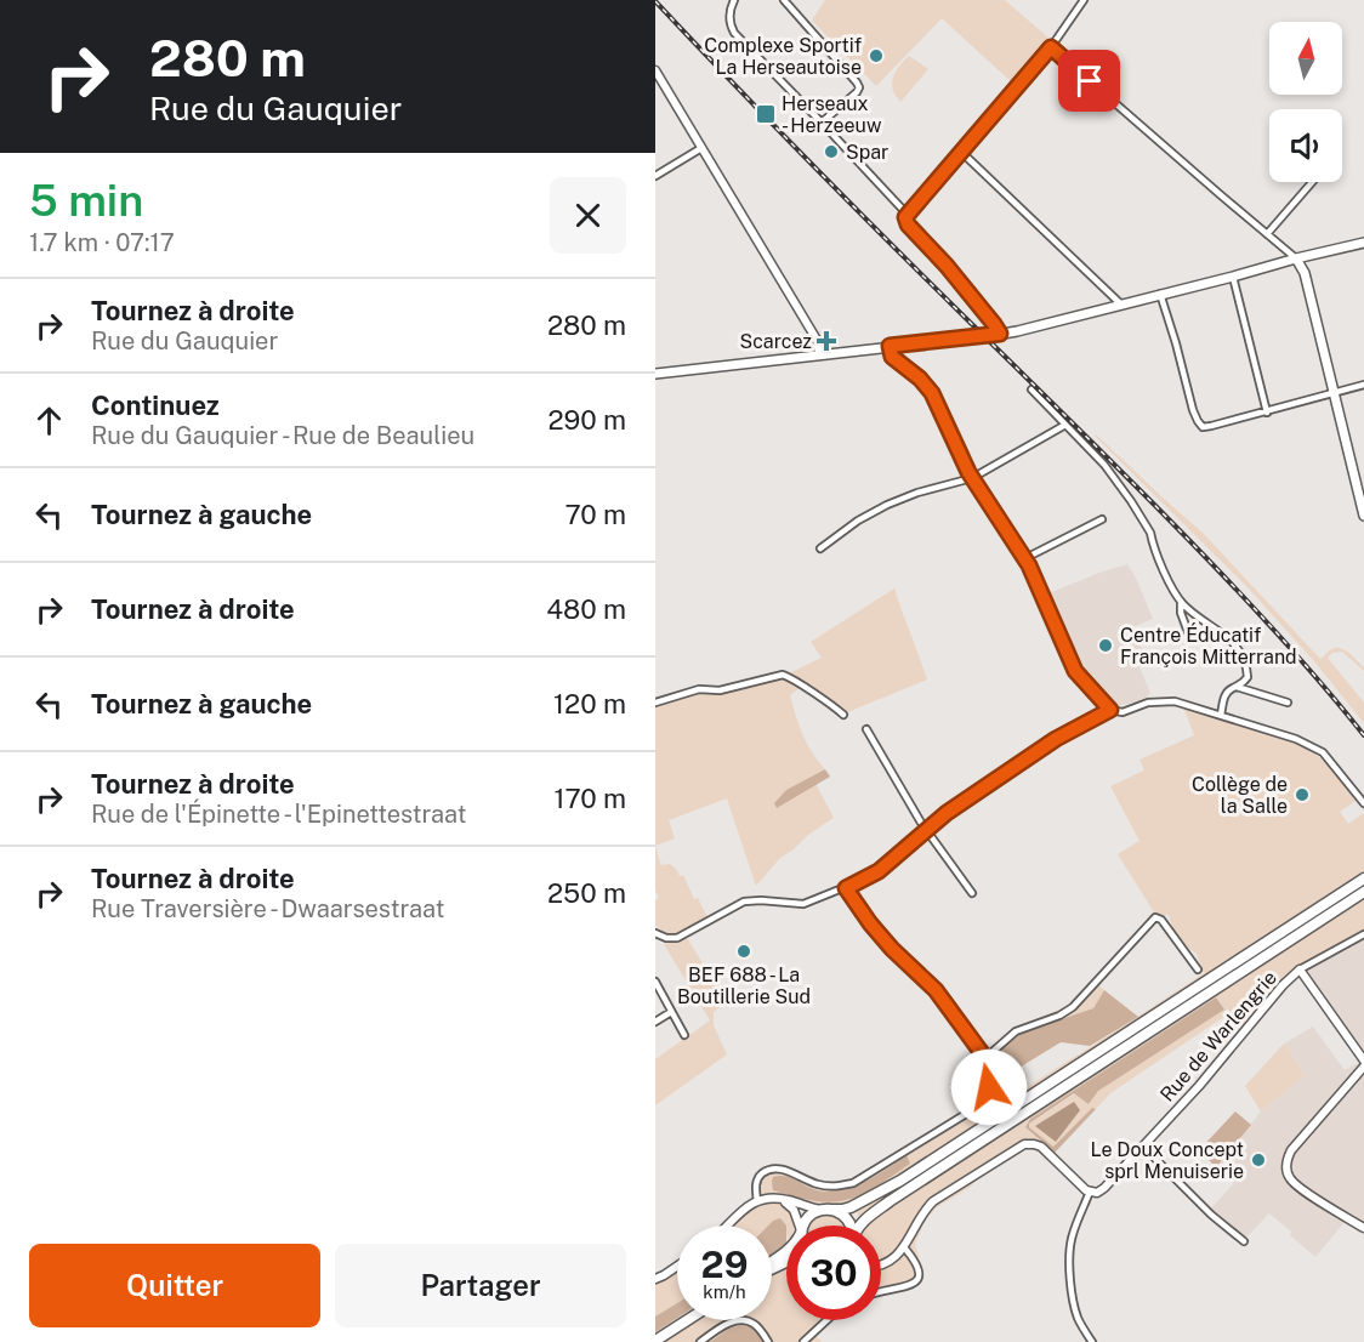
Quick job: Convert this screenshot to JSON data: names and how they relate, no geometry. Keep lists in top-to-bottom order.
{
  "streets": {
    "street": ["Rue de Warlengrie"]
  },
  "places": {
    "other": [
      "Complexe Sportif La Herseautoise",
      "Spar",
      "Centre Éducatif François Mitterrand",
      "Collège de la Salle",
      "BEF 688 - La Boutillerie Sud",
      "Le Doux Concept sprl Menuiserie"
    ],
    "transit": ["Herseaux - Herzeeuw"],
    "health": ["Scarcez"]
  },
  "north": "top",
  "page": {
    "turn": ["280 m", "Rue du Gauquier"],
    "heading": ["5 min", "1.7 km · 07:17"],
    "list": [
      {
        "name": "Tournez à droite",
        "note": "Rue du Gauquier",
        "value": "280 m"
      },
      {
        "name": "Continuez",
        "note": "Rue du Gauquier - Rue de Beaulieu",
        "value": "290 m"
      },
      {
        "name": "Tournez à gauche",
        "value": "70 m"
      },
      {
        "name": "Tournez à droite",
        "value": "480 m"
      },
      {
        "name": "Tournez à gauche",
        "value": "120 m"
      },
      {
        "name": "Tournez à droite",
        "note": "Rue de l'Épinette - l'Epinettestraat",
        "value": "170 m"
      },
      {
        "name": "Tournez à droite",
        "note": "Rue Traversière - Dwaarsestraat",
        "value": "250 m"
      }
    ],
    "speed": "29 km/h",
    "limit": "30",
    "buttons": ["Quitter", "Partager"]
  }
}
